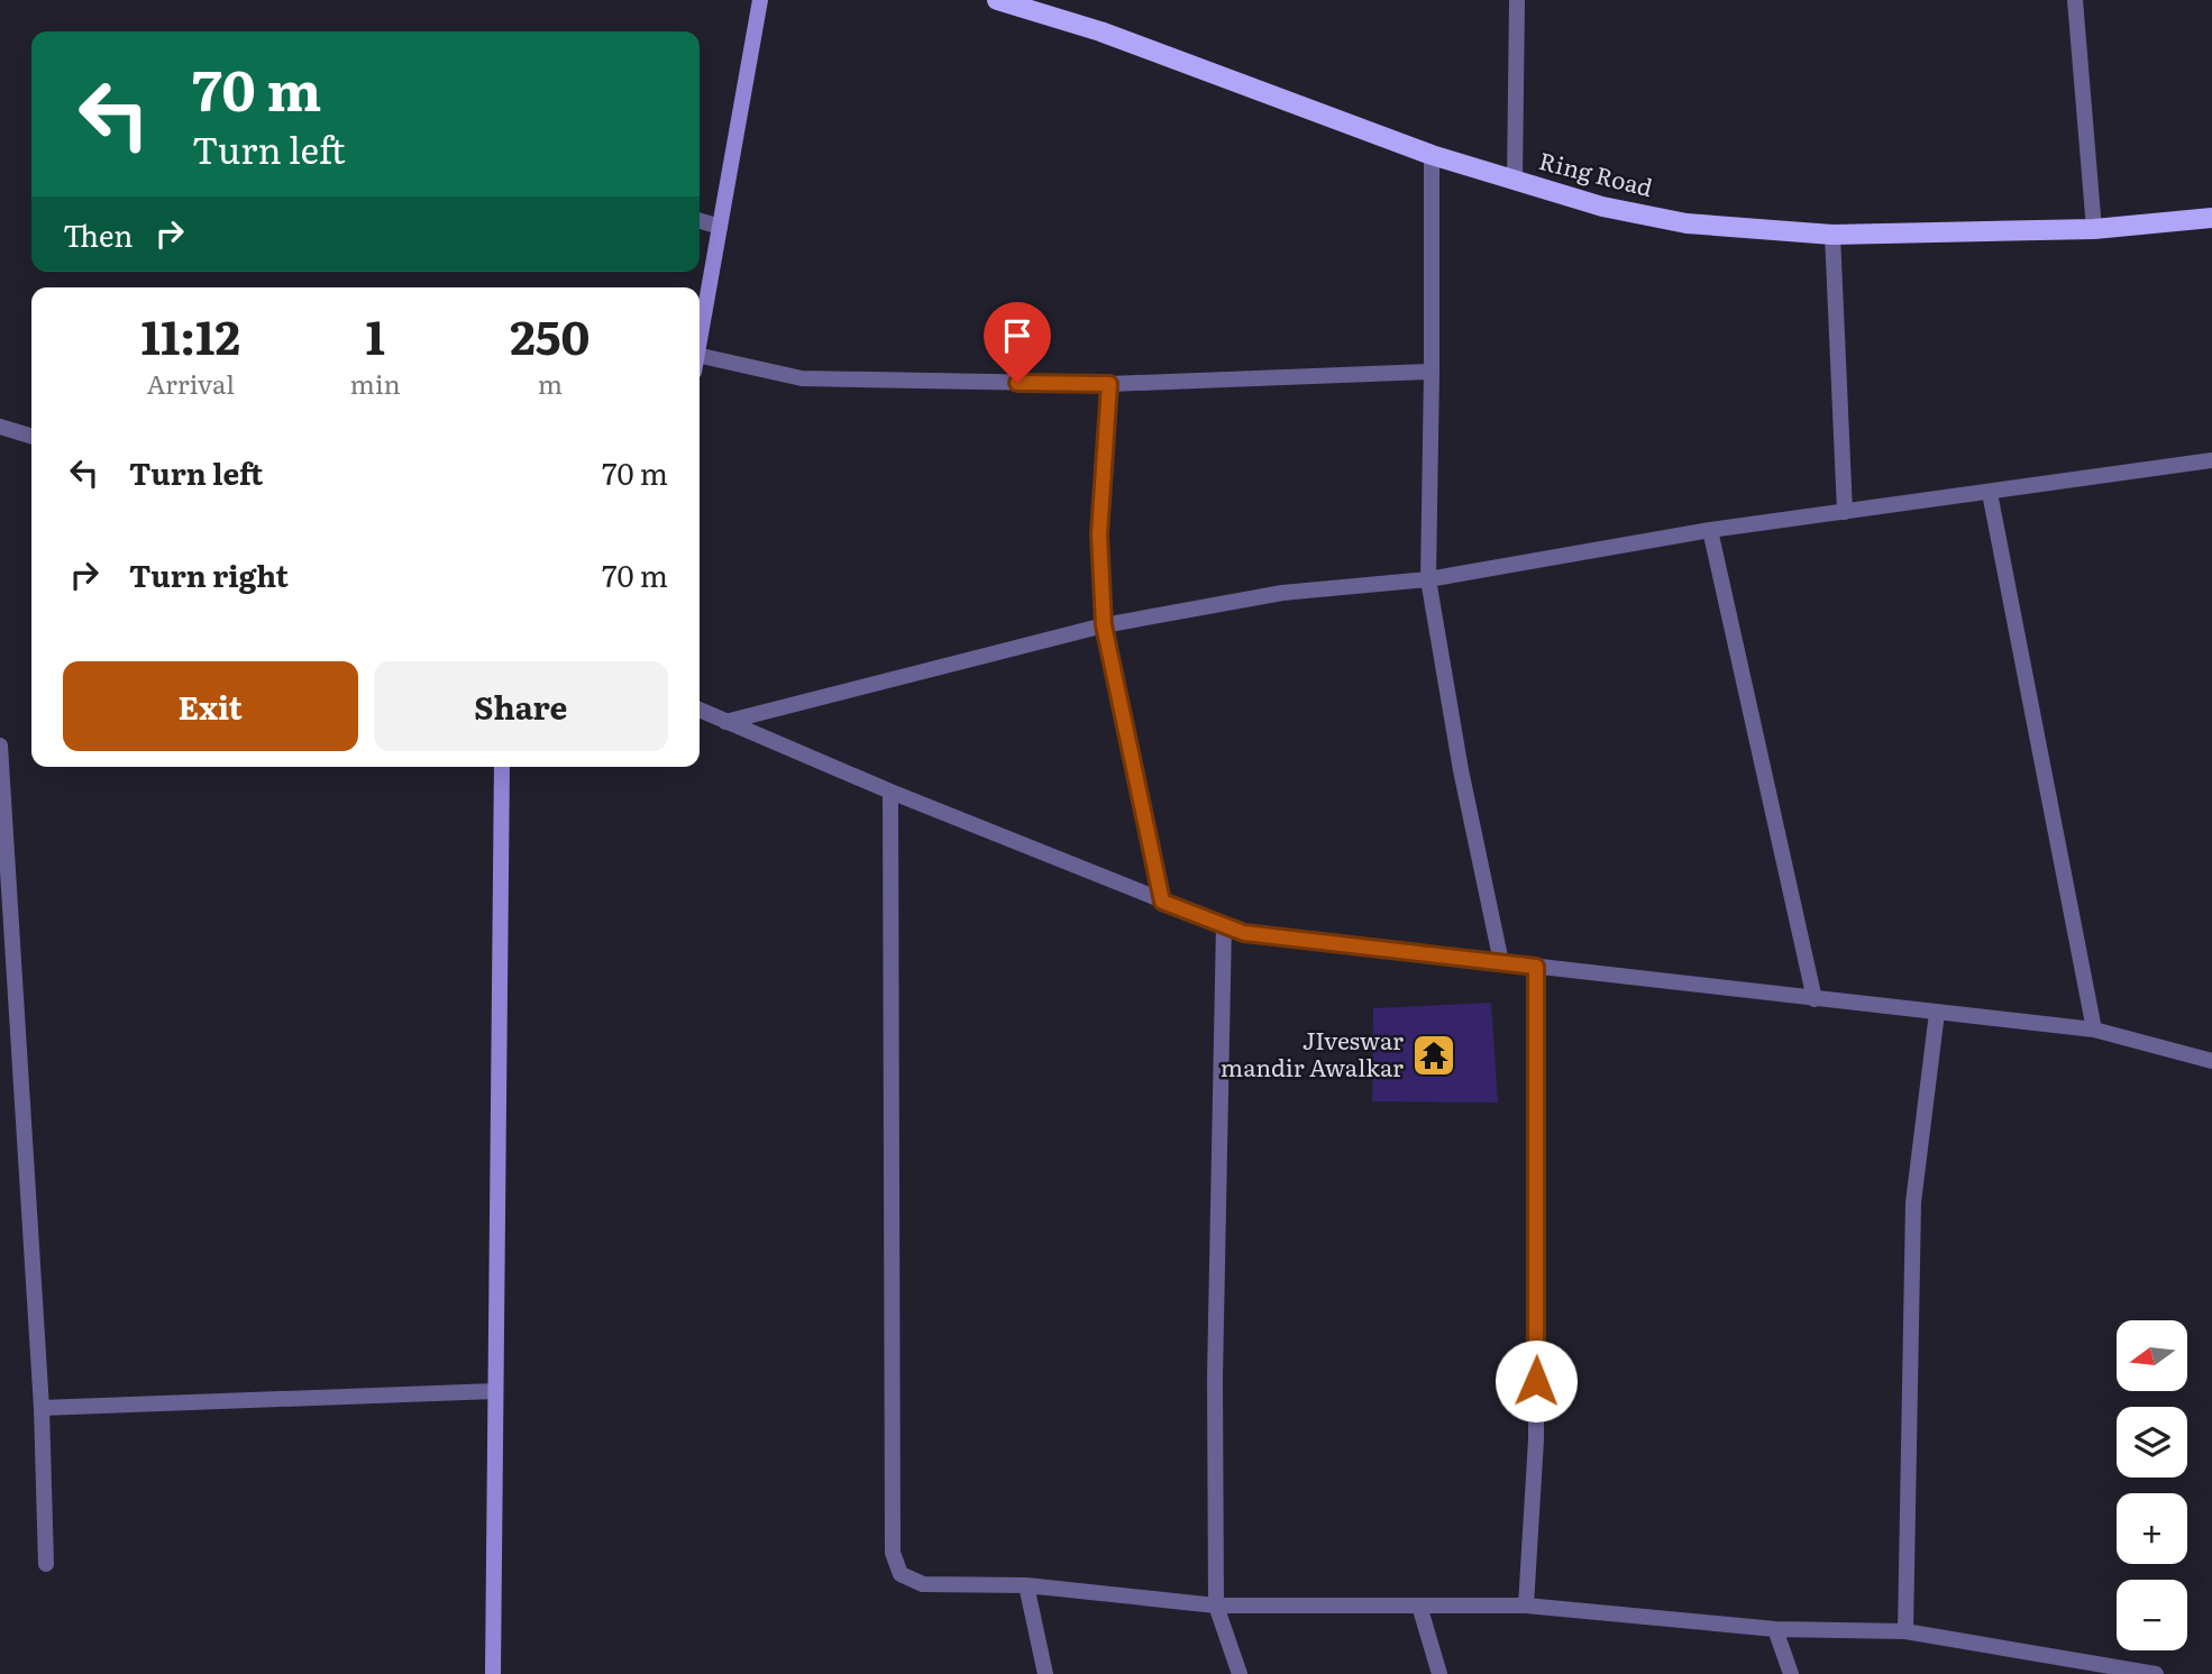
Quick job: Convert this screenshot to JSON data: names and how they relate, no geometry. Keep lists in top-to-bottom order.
{
  "streets": {
    "main road": ["Ring Road"]
  },
  "places": {
    "temple": ["JIveswar mandir Awalkar"]
  },
  "north": "left",
  "page": {
    "turn": ["70 m", "Turn left"],
    "then": "Then",
    "eta": [
      "11:12",
      "Arrival",
      "1",
      "min",
      "250",
      "m"
    ],
    "list": [
      {
        "name": "Turn left",
        "value": "70 m"
      },
      {
        "name": "Turn right",
        "value": "70 m"
      }
    ],
    "buttons": ["Exit", "Share"],
    "map_buttons": ["+", "−"]
  }
}
